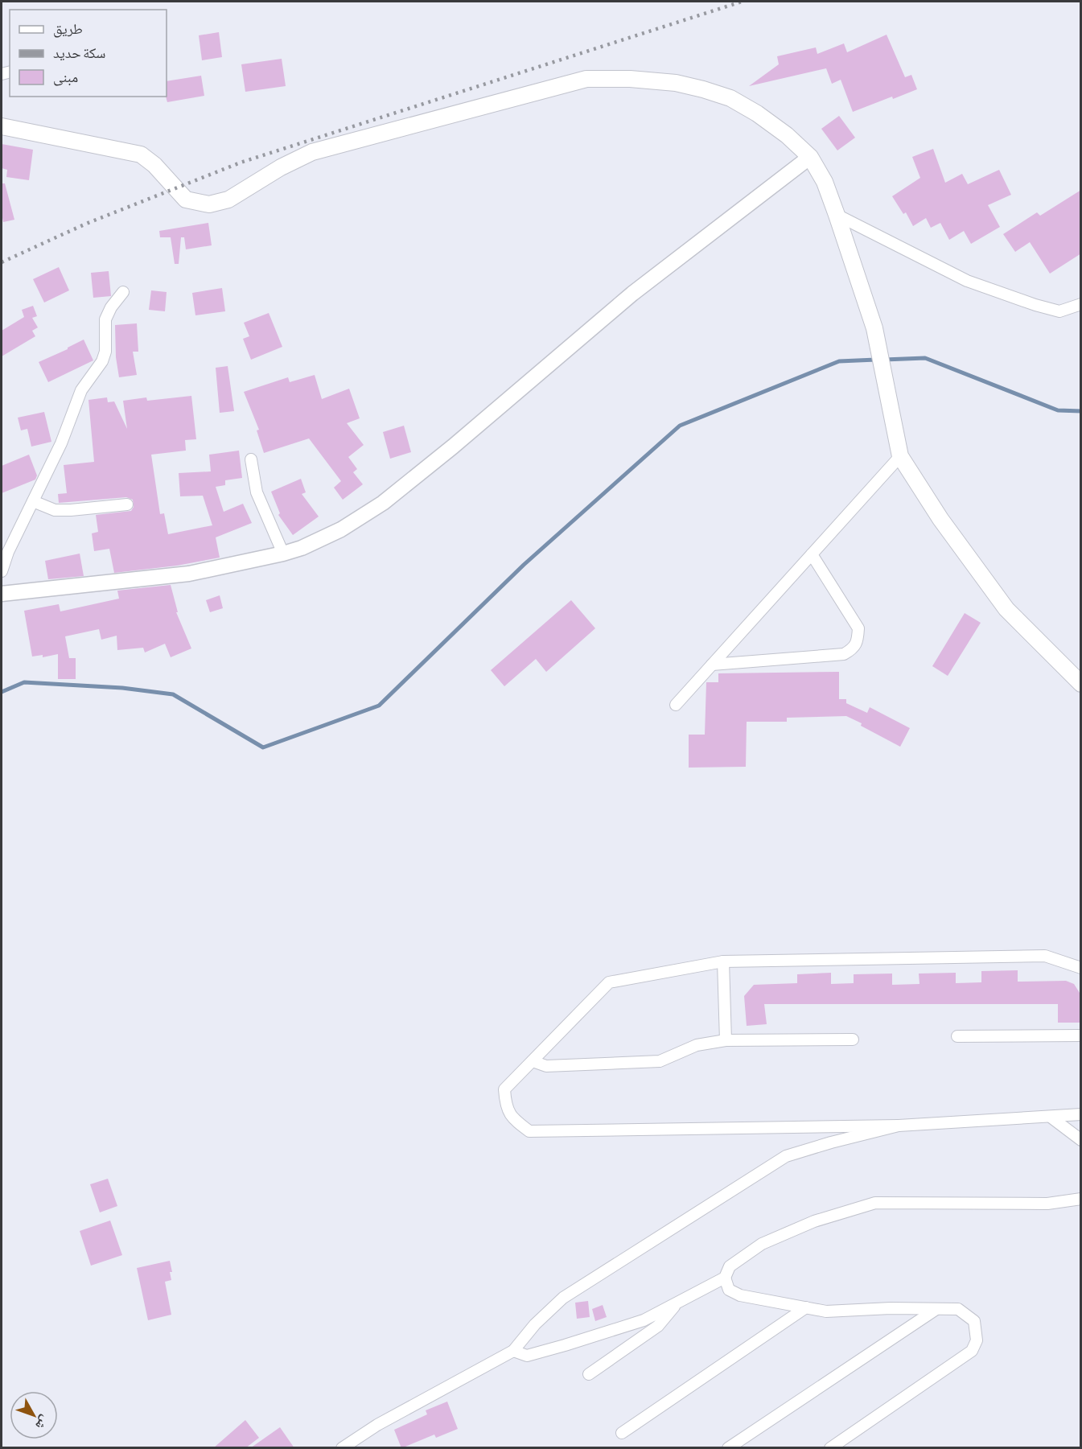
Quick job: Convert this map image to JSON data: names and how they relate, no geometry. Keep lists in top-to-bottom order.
{
  "legend": ["طريق", "سكة حديد", "مبنى"],
  "north": "bottom right"
}
